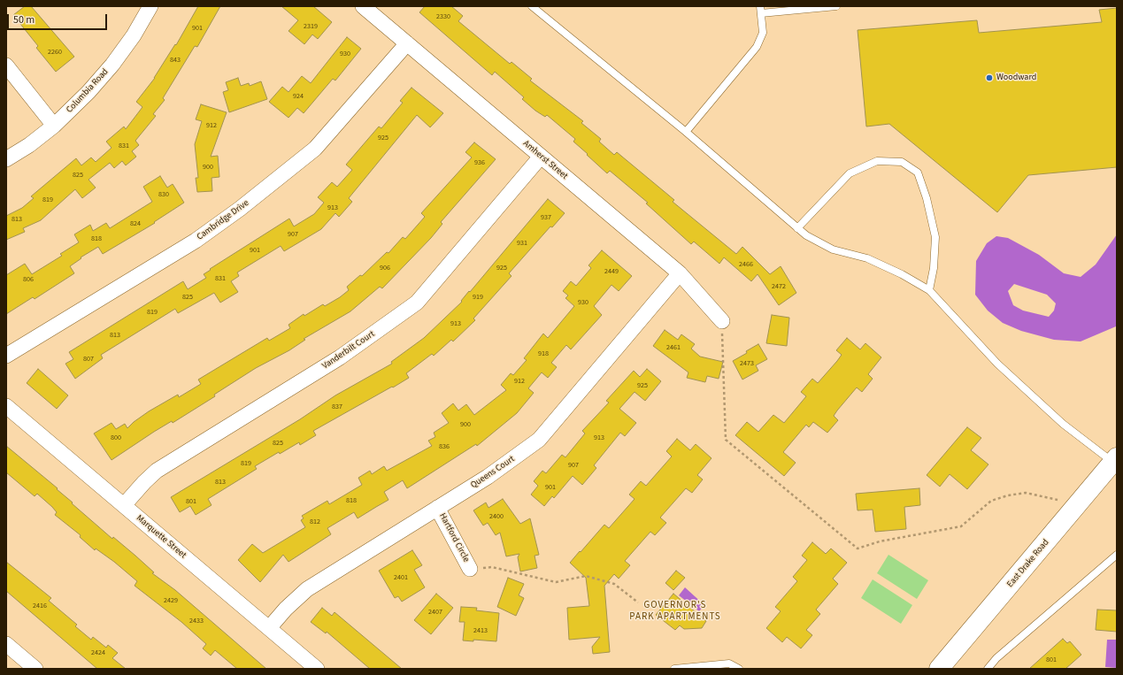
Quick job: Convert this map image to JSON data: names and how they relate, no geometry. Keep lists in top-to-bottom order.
{
  "streets": {
    "main road": ["East Drake Road"],
    "street": [
      "Columbia Road",
      "Amherst Street",
      "Cambridge Drive",
      "Vanderbilt Court",
      "Queens Court",
      "Marquette Street",
      "Hartford Circle"
    ]
  },
  "crossings": [
    ["Amherst Street", "Cambridge Drive"],
    ["Amherst Street", "Vanderbilt Court"],
    ["Amherst Street", "Queens Court"],
    ["Vanderbilt Court", "Marquette Street"],
    ["Queens Court", "Marquette Street"],
    ["Queens Court", "Hartford Circle"]
  ],
  "districts": ["GOVERNOR'S PARK APARTMENTS"],
  "places": ["Woodward"],
  "house_numbers": [
    "2330",
    "2319",
    "901",
    "2260",
    "930",
    "843",
    "924",
    "912",
    "925",
    "831",
    "936",
    "900",
    "825",
    "830",
    "819",
    "913",
    "937",
    "813",
    "824",
    "907",
    "818",
    "931",
    "901",
    "2466",
    "906",
    "925",
    "2449",
    "831",
    "806",
    "2472",
    "825",
    "919",
    "930",
    "819",
    "913",
    "813",
    "2461",
    "918",
    "807",
    "2473",
    "912",
    "925",
    "837",
    "900",
    "800",
    "913",
    "825",
    "836",
    "819",
    "907",
    "813",
    "901",
    "818",
    "801",
    "2400",
    "812",
    "2401",
    "2429",
    "2416",
    "2407",
    "2433",
    "2413",
    "2424",
    "801"
  ],
  "scale_bar": "50 m"
}
